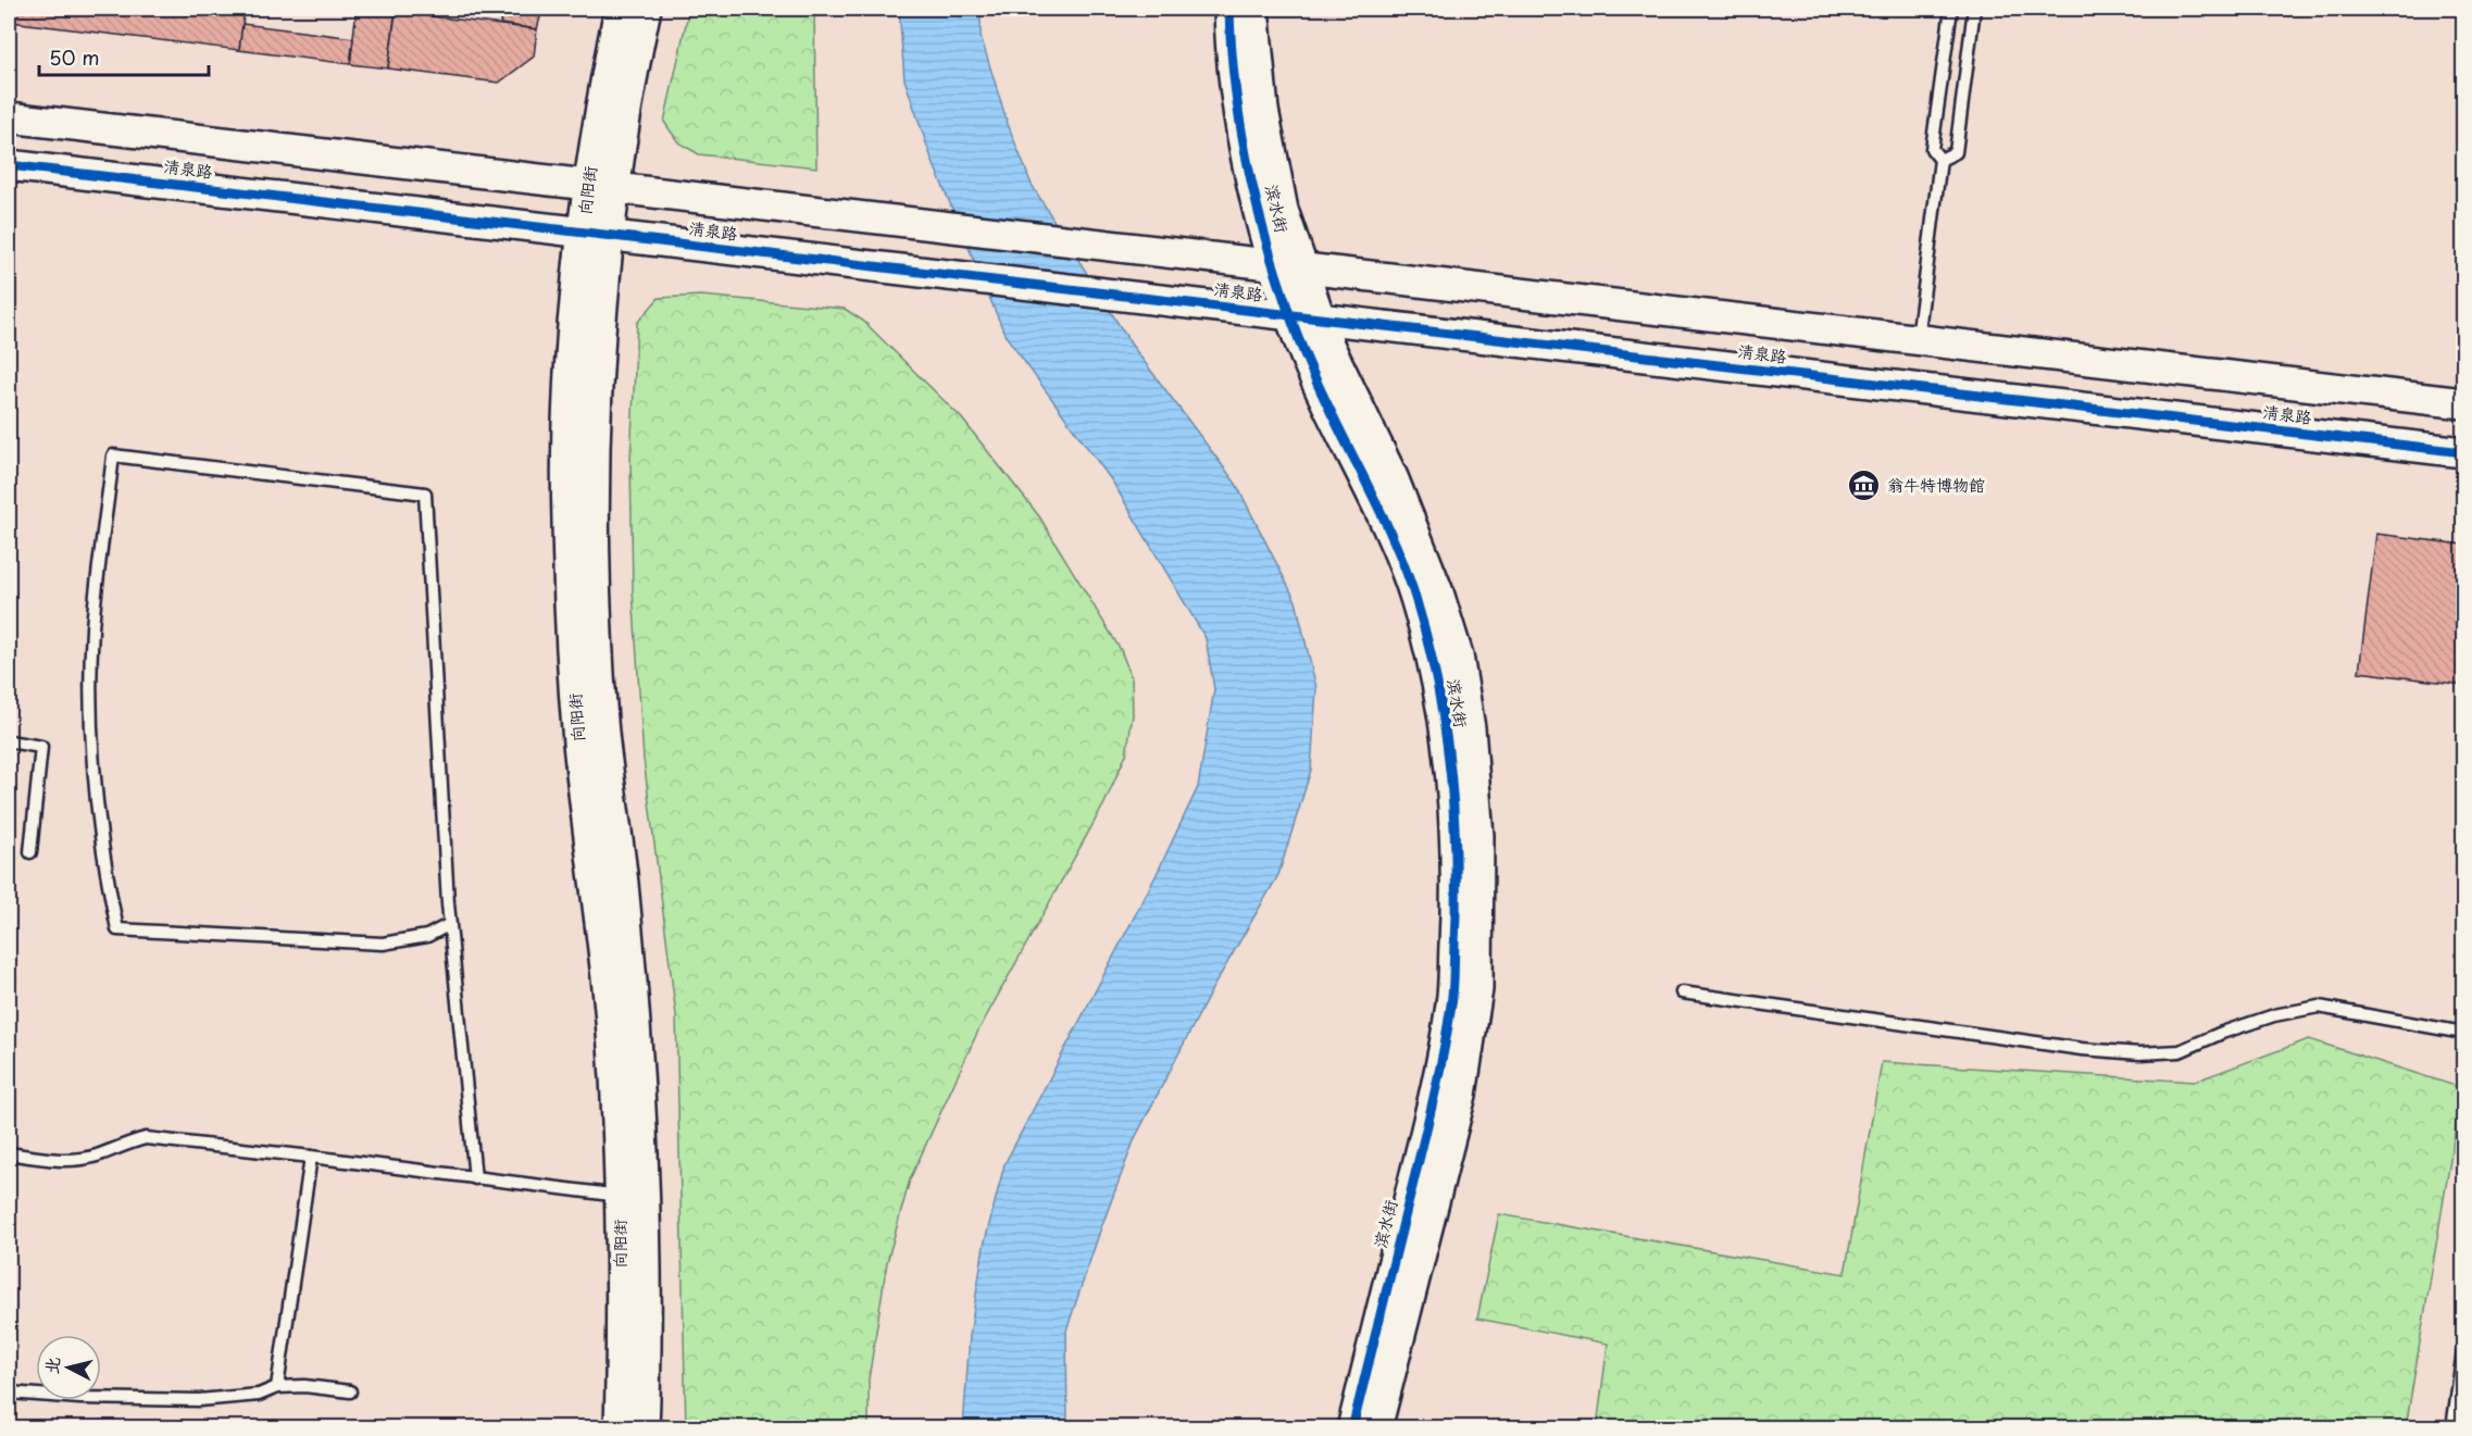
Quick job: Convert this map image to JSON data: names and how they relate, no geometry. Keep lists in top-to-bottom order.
{
  "streets": {
    "street": ["清泉路", "向阳街", "滨水街"]
  },
  "crossings": [
    ["清泉路", "向阳街"],
    ["清泉路", "滨水街"]
  ],
  "places": {
    "museum": ["翁牛特博物館"]
  },
  "scale_bar": "50 m",
  "north": "left"
}
